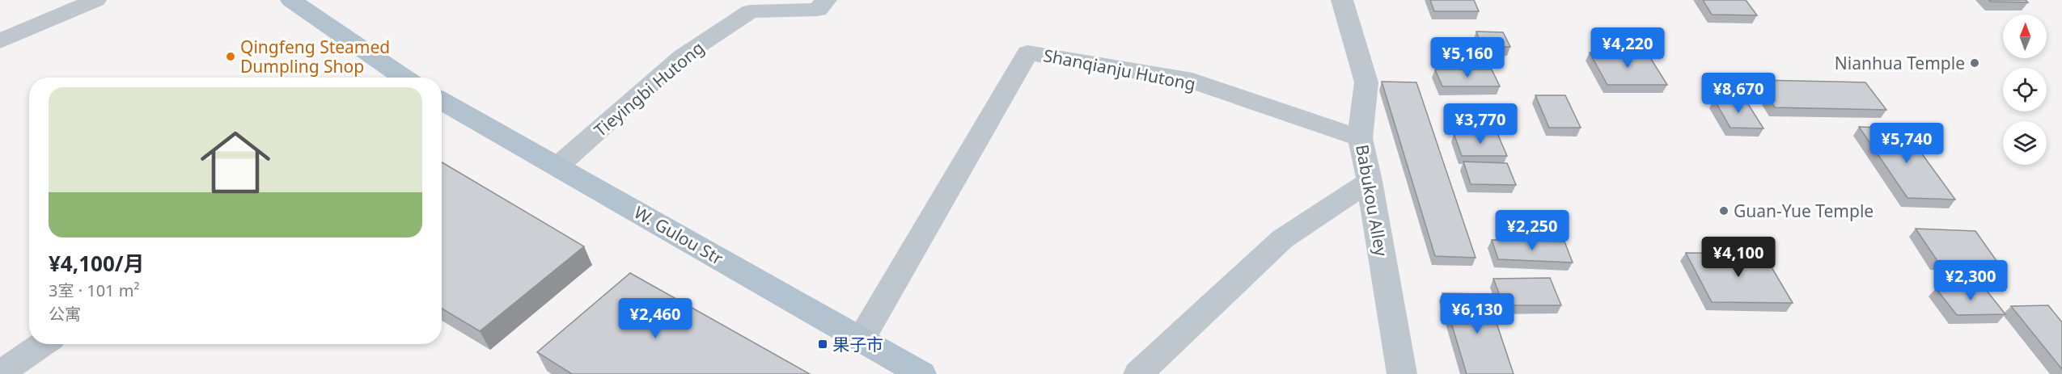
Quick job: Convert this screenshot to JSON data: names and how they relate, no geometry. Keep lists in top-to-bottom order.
{
  "streets": {
    "main road": ["W. Gulou Str"],
    "street": ["Shanqianju Hutong", "Tieyingbi Hutong", "Babukou Alley"]
  },
  "crossings": [
    ["Shanqianju Hutong", "Babukou Alley"],
    ["Shanqianju Hutong", "W. Gulou Str"],
    ["Tieyingbi Hutong", "W. Gulou Str"]
  ],
  "places": {
    "other": ["Qingfeng Steamed Dumpling Shop", "Nianhua Temple", "Guan-Yue Temple"],
    "transit": ["果子市"]
  },
  "north": "top",
  "page": {
    "price": [
      "¥4,220",
      "¥5,160",
      "¥8,670",
      "¥3,770",
      "¥5,740",
      "¥2,250",
      "¥4,100",
      "¥2,300",
      "¥6,130",
      "¥2,460"
    ],
    "list": [
      {
        "name": "¥4,100/月",
        "note": "3室 · 101 m² · 公寓"
      }
    ]
  }
}
